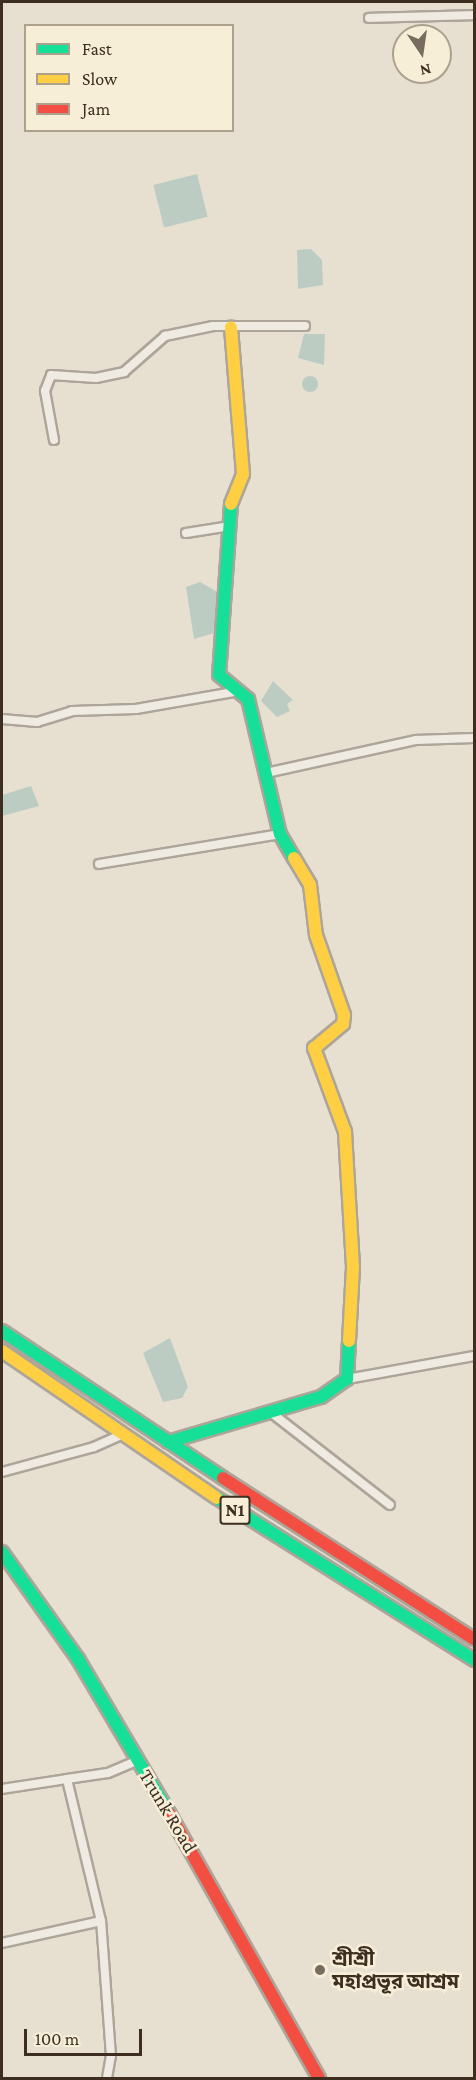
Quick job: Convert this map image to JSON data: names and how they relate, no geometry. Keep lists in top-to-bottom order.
{
  "streets": {
    "main road": ["N1", "Trunk Road"]
  },
  "places": ["শ্রীশ্রী মহাপ্রভূর আশ্রম"],
  "legend": ["Fast", "Slow", "Jam"],
  "scale_bar": "100 m",
  "north": "bottom"
}
